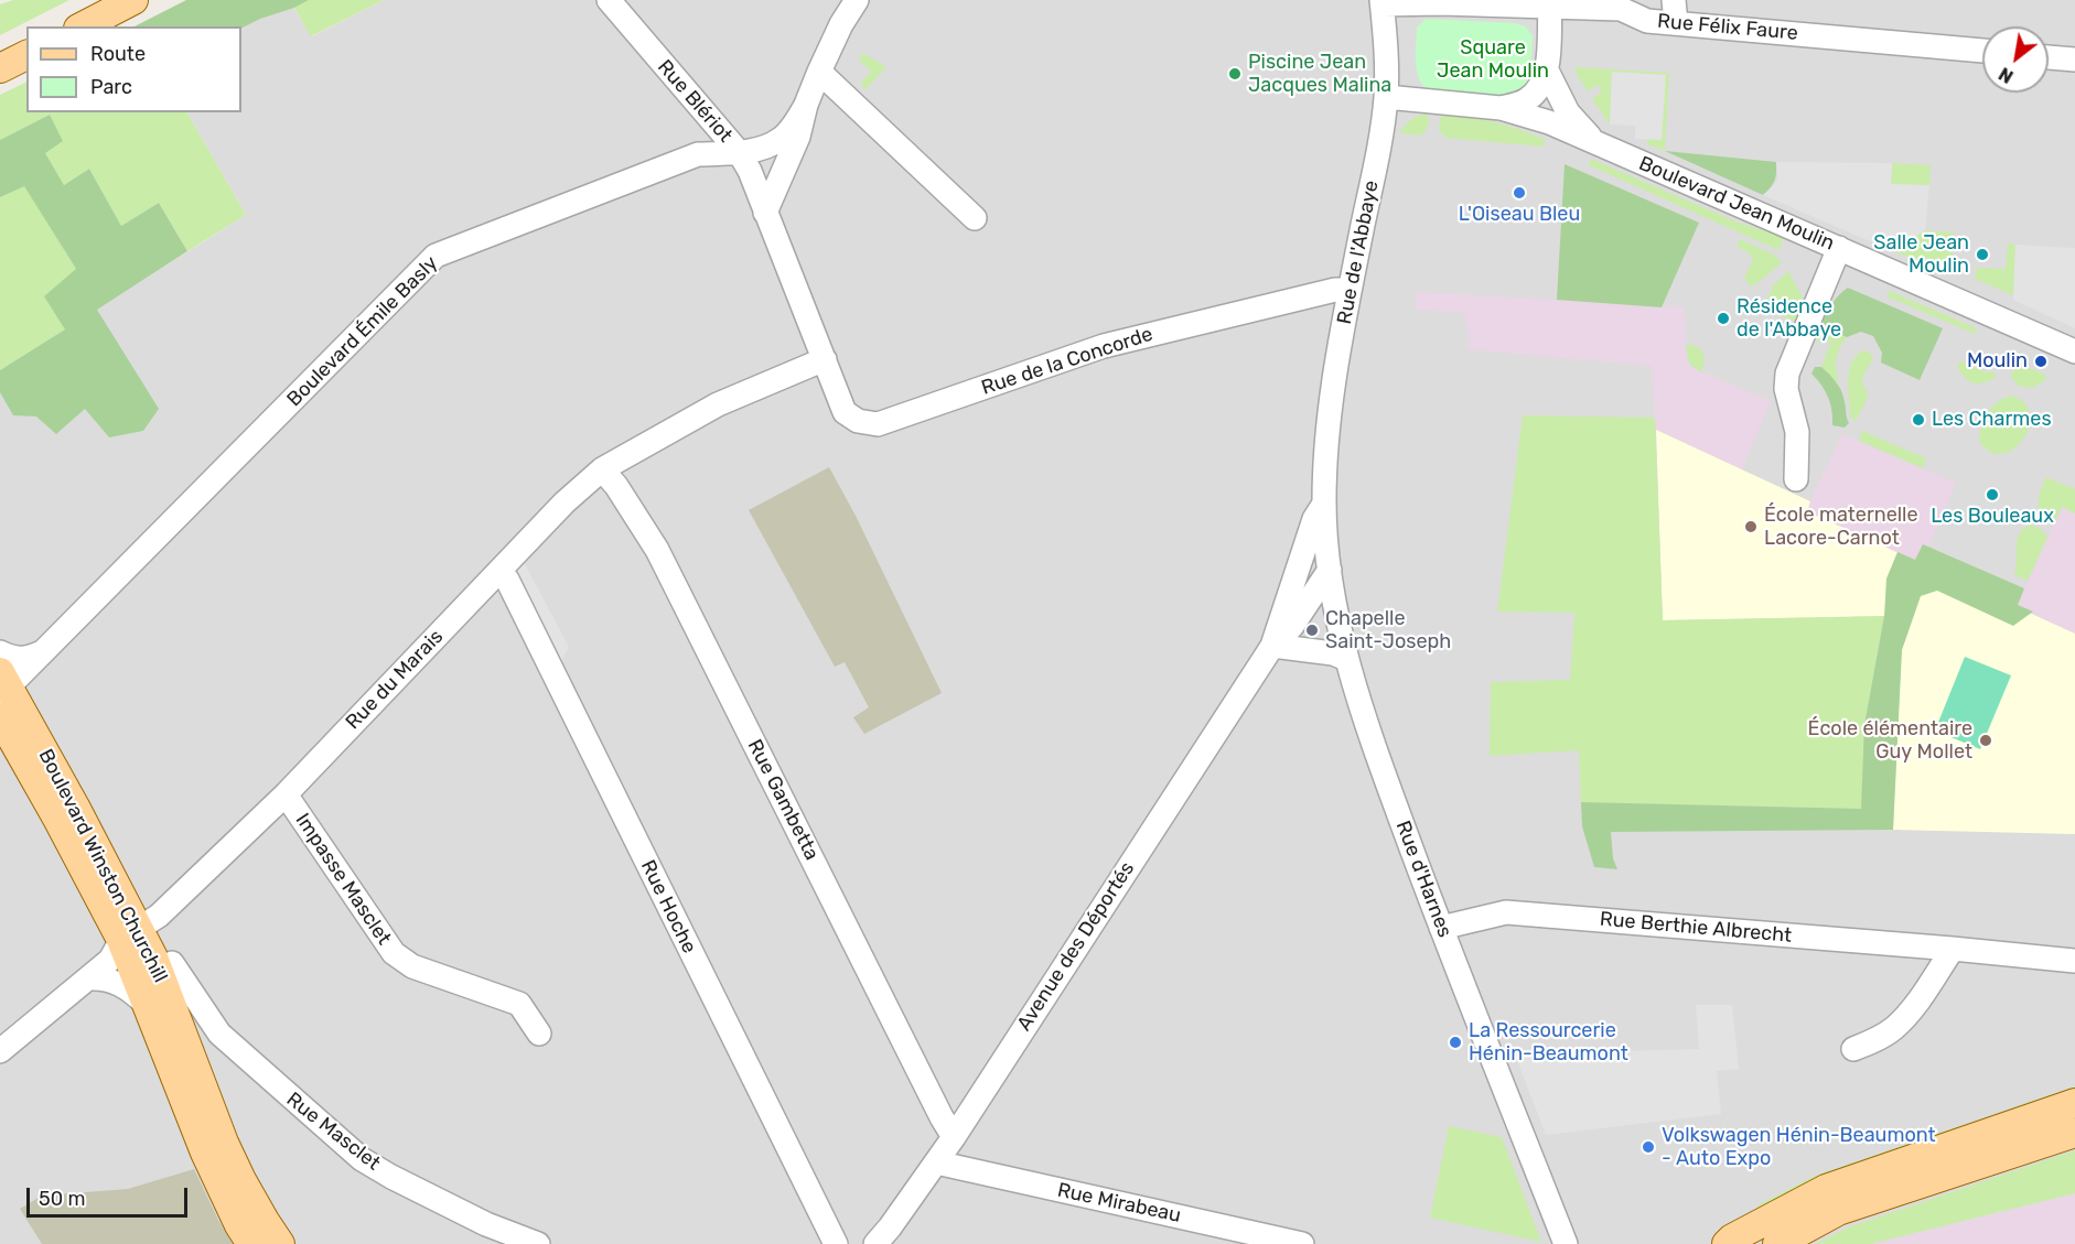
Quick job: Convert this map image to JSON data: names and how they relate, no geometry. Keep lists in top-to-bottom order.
{
  "streets": {
    "main road": ["Boulevard Winston Churchill"],
    "street": [
      "Rue Félix Faure",
      "Rue Blériot",
      "Boulevard Jean Moulin",
      "Rue de l'Abbaye",
      "Boulevard Émile Basly",
      "Rue de la Concorde",
      "Rue du Marais",
      "Rue Gambetta",
      "Impasse Masclet",
      "Rue d'Harnes",
      "Rue Hoche",
      "Rue Berthie Albrecht",
      "Avenue des Déportés",
      "Rue Masclet",
      "Rue Mirabeau"
    ]
  },
  "crossings": [
    ["Rue Félix Faure", "Rue de l'Abbaye"],
    ["Rue Blériot", "Boulevard Émile Basly"],
    ["Rue Blériot", "Rue de la Concorde"],
    ["Rue Blériot", "Rue du Marais"],
    ["Boulevard Jean Moulin", "Rue de l'Abbaye"],
    ["Rue de l'Abbaye", "Rue de la Concorde"],
    ["Rue de l'Abbaye", "Rue d'Harnes"],
    ["Rue de l'Abbaye", "Avenue des Déportés"],
    ["Boulevard Émile Basly", "Boulevard Winston Churchill"],
    ["Rue de la Concorde", "Rue du Marais"],
    ["Rue du Marais", "Rue Gambetta"],
    ["Rue du Marais", "Boulevard Winston Churchill"],
    ["Rue du Marais", "Impasse Masclet"],
    ["Rue du Marais", "Rue Hoche"],
    ["Rue Gambetta", "Avenue des Déportés"],
    ["Rue d'Harnes", "Rue Berthie Albrecht"],
    ["Rue d'Harnes", "Avenue des Déportés"],
    ["Avenue des Déportés", "Rue Mirabeau"]
  ],
  "parks": ["Square Jean Moulin"],
  "places": [
    "Piscine Jean Jacques Malina",
    "L'Oiseau Bleu",
    "Salle Jean Moulin",
    "Résidence de l'Abbaye",
    "Moulin",
    "Les Charmes",
    "Les Bouleaux",
    "École maternelle Lacore-Carnot",
    "Chapelle Saint-Joseph",
    "École élémentaire Guy Mollet",
    "La Ressourcerie Hénin-Beaumont",
    "Volkswagen Hénin-Beaumont - Auto Expo"
  ],
  "legend": ["Route", "Parc"],
  "scale_bar": "50 m",
  "north": "bottom left"
}
